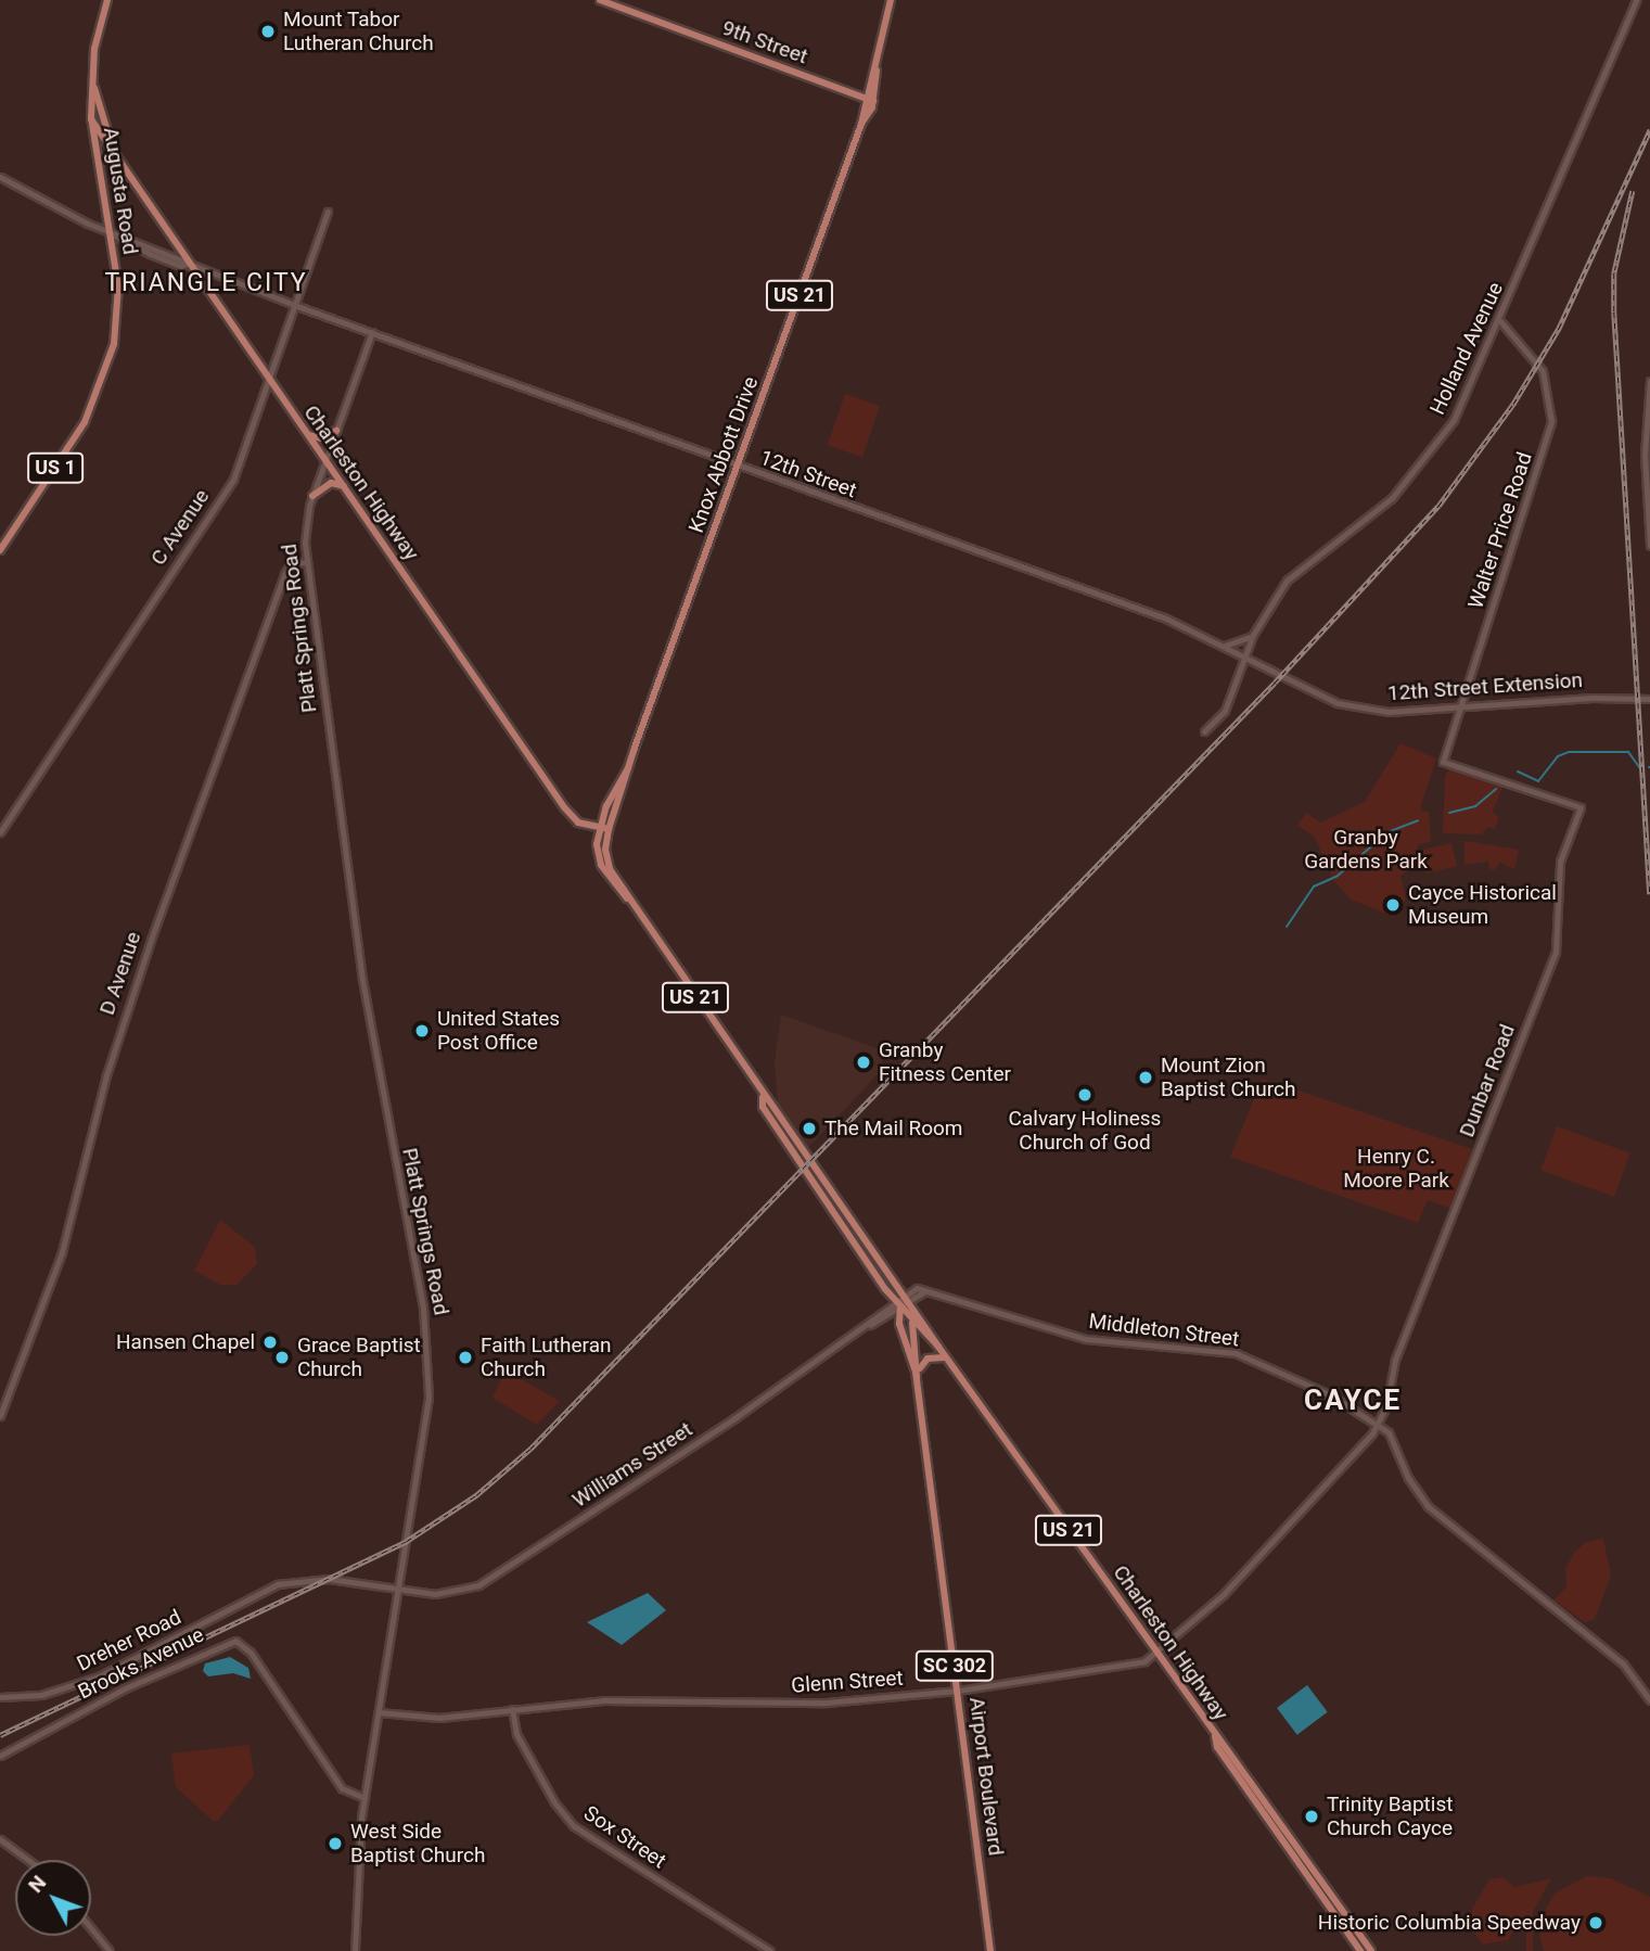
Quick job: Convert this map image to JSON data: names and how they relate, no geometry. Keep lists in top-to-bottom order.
{
  "streets": {
    "main road": [
      "9th Street",
      "Augusta Road",
      "US 21",
      "Knox Abbott Drive",
      "US 1",
      "Charleston Highway",
      "SC 302",
      "Airport Boulevard"
    ],
    "street": [
      "Holland Avenue",
      "12th Street",
      "C Avenue",
      "Walter Price Road",
      "Platt Springs Road",
      "12th Street Extension",
      "D Avenue",
      "Dunbar Road",
      "Middleton Street",
      "Williams Street",
      "Dreher Road",
      "Brooks Avenue",
      "Glenn Street",
      "Sox Street"
    ]
  },
  "crossings": [
    ["9th Street", "Knox Abbott Drive"],
    ["Augusta Road", "US 1"],
    ["Augusta Road", "12th Street"],
    ["Holland Avenue", "12th Street"],
    ["Holland Avenue", "Walter Price Road"],
    ["Holland Avenue", "12th Street Extension"],
    ["Knox Abbott Drive", "12th Street"],
    ["Knox Abbott Drive", "Charleston Highway"],
    ["12th Street", "Charleston Highway"],
    ["12th Street", "C Avenue"],
    ["12th Street", "12th Street Extension"],
    ["Charleston Highway", "C Avenue"],
    ["Charleston Highway", "Middleton Street"],
    ["Charleston Highway", "Williams Street"],
    ["Charleston Highway", "Glenn Street"],
    ["Charleston Highway", "Airport Boulevard"],
    ["Walter Price Road", "12th Street Extension"],
    ["Walter Price Road", "Dunbar Road"],
    ["Platt Springs Road", "D Avenue"],
    ["Platt Springs Road", "Williams Street"],
    ["Platt Springs Road", "Dreher Road"],
    ["Platt Springs Road", "Brooks Avenue"],
    ["Platt Springs Road", "Glenn Street"],
    ["Dunbar Road", "Glenn Street"],
    ["Middleton Street", "Glenn Street"],
    ["Middleton Street", "Airport Boulevard"],
    ["Williams Street", "Dreher Road"],
    ["Williams Street", "Airport Boulevard"],
    ["Glenn Street", "Airport Boulevard"],
    ["Glenn Street", "Sox Street"]
  ],
  "districts": ["TRIANGLE CITY", "CAYCE"],
  "parks": ["Granby Gardens Park", "Henry C. Moore Park"],
  "places": [
    "Mount Tabor Lutheran Church",
    "Cayce Historical Museum",
    "United States Post Office",
    "Granby Fitness Center",
    "Mount Zion Baptist Church",
    "Calvary Holiness Church of God",
    "The Mail Room",
    "Hansen Chapel",
    "Grace Baptist Church",
    "Faith Lutheran Church",
    "Trinity Baptist Church Cayce",
    "West Side Baptist Church",
    "Historic Columbia Speedway"
  ],
  "north": "top left"
}
